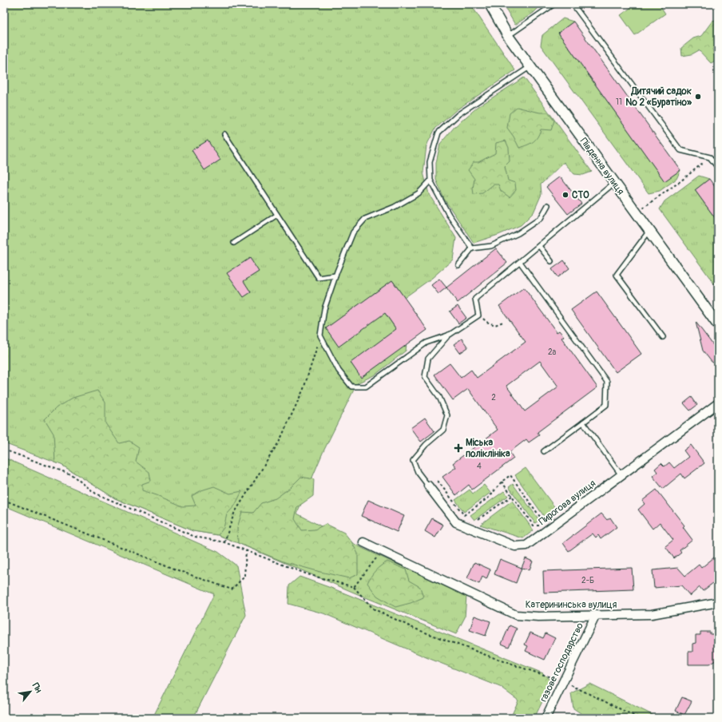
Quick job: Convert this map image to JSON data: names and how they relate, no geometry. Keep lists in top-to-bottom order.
{
  "streets": {
    "street": [
      "Південна вулиця",
      "Пирогова вулиця",
      "Катерининська вулиця",
      "газове господарство"
    ]
  },
  "crossings": [
    ["Катерининська вулиця", "газове господарство"]
  ],
  "places": {
    "other": ["Дитячий садок № 2 «Буратіно»", "СТО"],
    "health": ["Міська поліклініка"]
  },
  "house_numbers": [
    "11",
    "2а",
    "2",
    "4",
    "2-Б"
  ],
  "north": "top right"
}
